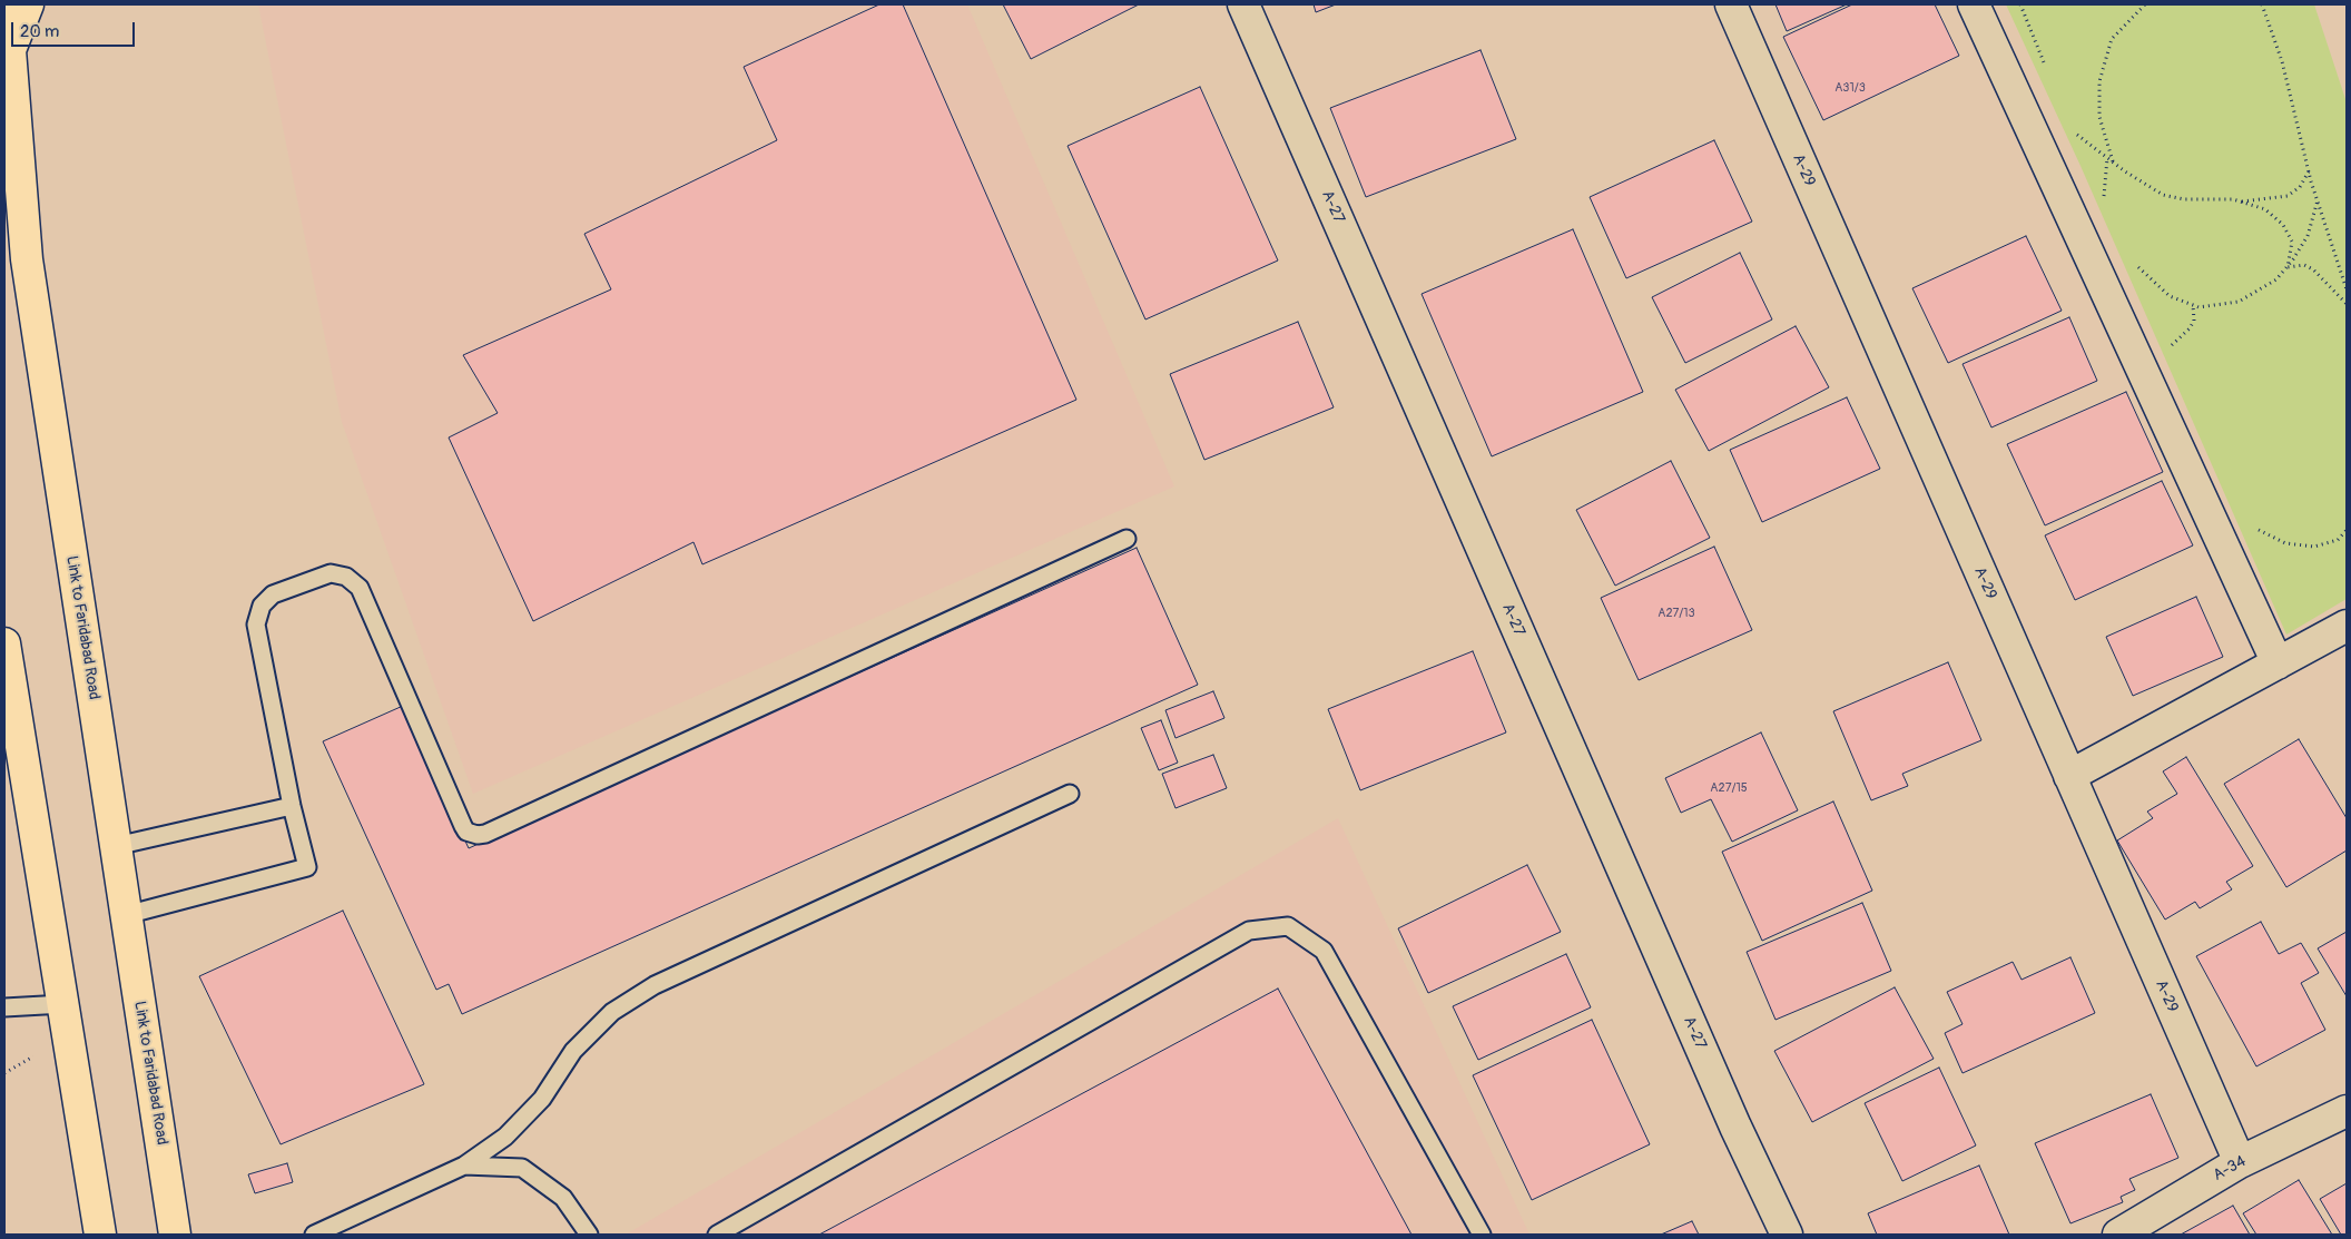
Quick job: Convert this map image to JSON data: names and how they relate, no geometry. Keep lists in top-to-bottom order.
{
  "streets": {
    "main road": ["Link to Faridabad Road"],
    "street": ["A-29", "A-27", "A-34"]
  },
  "crossings": [
    ["A-29", "A-34"]
  ],
  "house_numbers": ["A31/3", "A27/13", "A27/15"],
  "scale_bar": "20 m"
}
